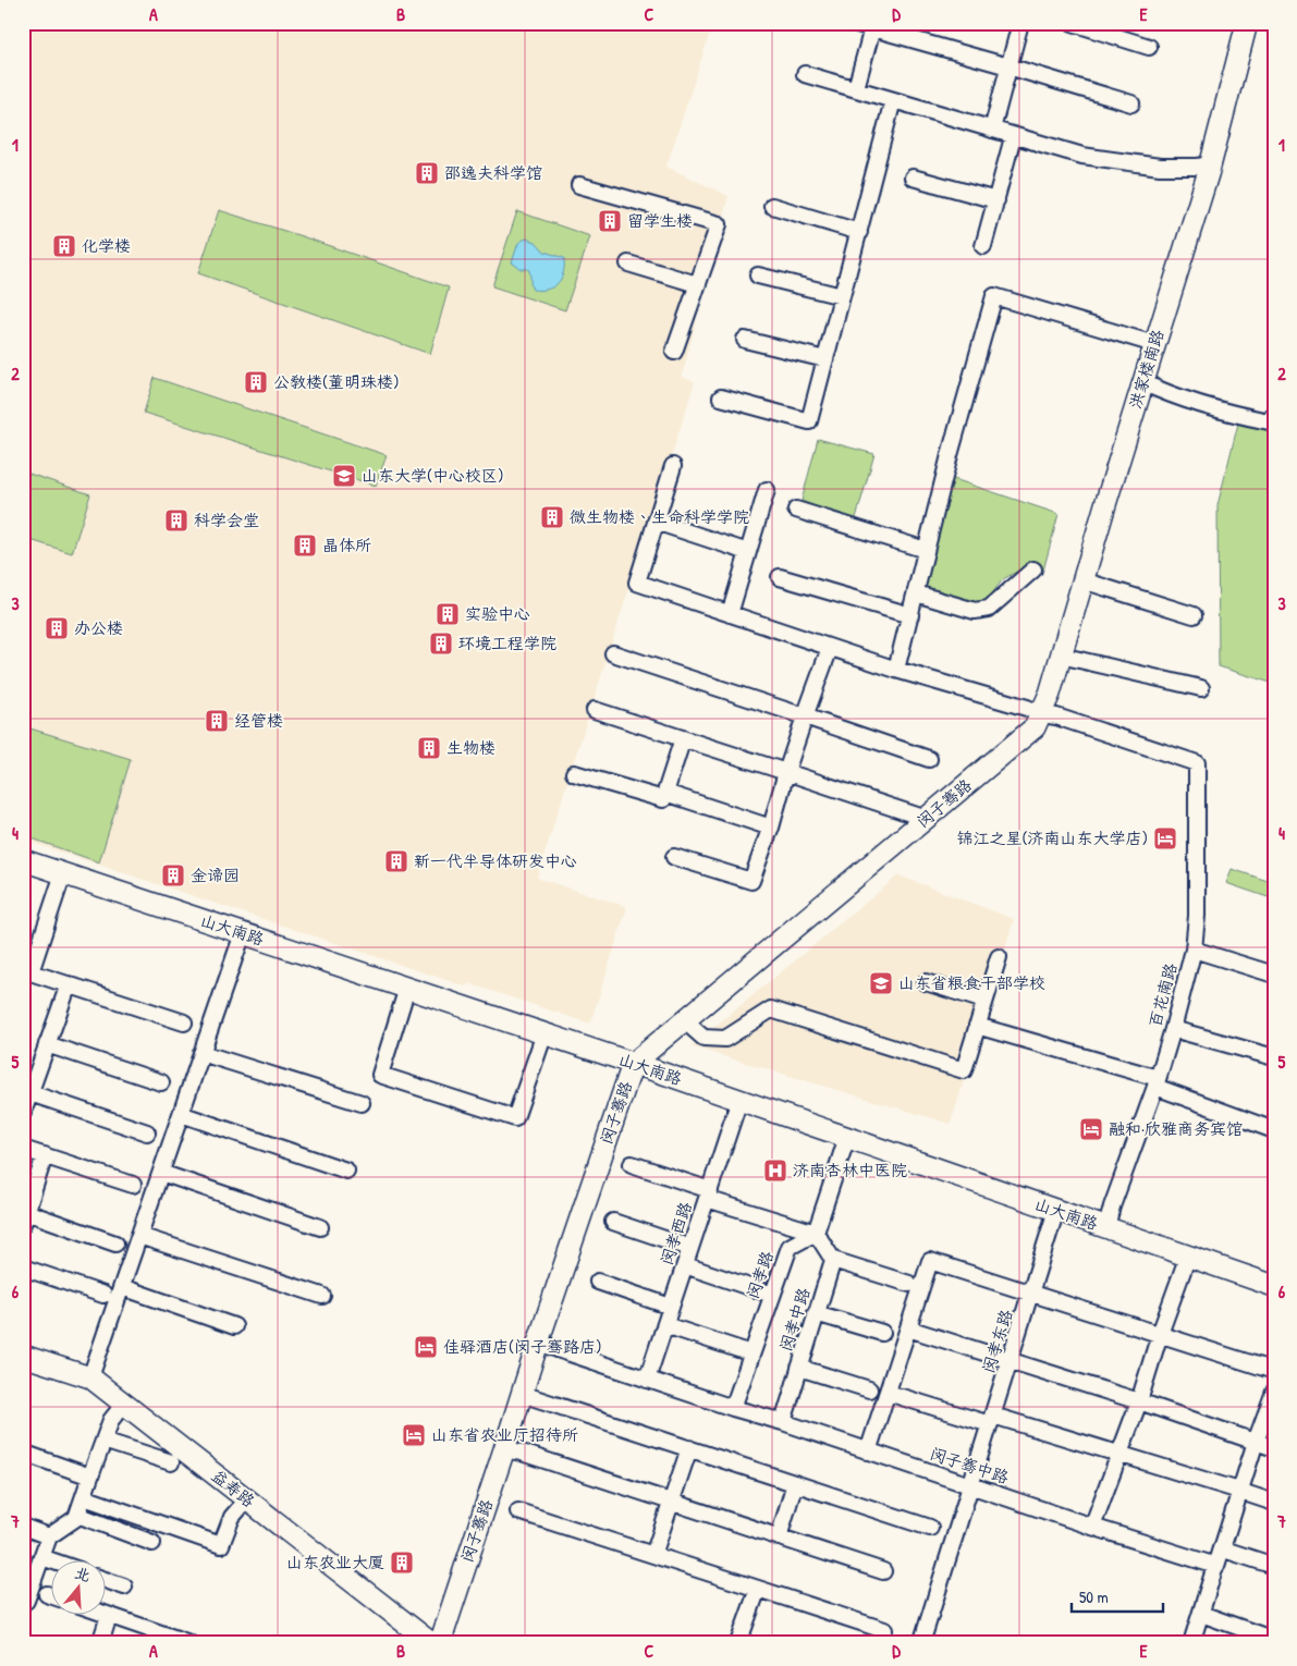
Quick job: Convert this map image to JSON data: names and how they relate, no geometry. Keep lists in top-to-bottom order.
{
  "streets": {
    "street": [
      "洪家楼南路",
      "闵子骞路",
      "山大南路",
      "百花南路",
      "闵孝西路",
      "闵孝路",
      "闵孝中路",
      "闵孝东路",
      "闵子骞中路",
      "益寿路"
    ]
  },
  "crossings": [
    ["洪家楼南路", "闵子骞路"],
    ["洪家楼南路", "百花南路"],
    ["闵子骞路", "山大南路"],
    ["闵子骞路", "百花南路"],
    ["闵子骞路", "闵子骞中路"],
    ["山大南路", "百花南路"],
    ["山大南路", "闵孝西路"],
    ["山大南路", "闵孝东路"],
    ["闵孝西路", "闵子骞中路"],
    ["闵孝路", "闵子骞中路"],
    ["闵孝中路", "闵子骞中路"],
    ["闵孝东路", "闵子骞中路"]
  ],
  "places": {
    "building": [
      "邵逸夫科学馆",
      "留学生楼",
      "化学楼",
      "公教楼(董明珠楼)",
      "微生物楼、生命科学学院",
      "科学会堂",
      "晶体所",
      "实验中心",
      "办公楼",
      "环境工程学院",
      "经管楼",
      "生物楼",
      "新一代半导体研发中心",
      "金谛园",
      "山东农业大厦"
    ],
    "school or university": ["山东大学(中心校区)", "山东省粮食干部学校"],
    "hotel": [
      "锦江之星(济南山东大学店)",
      "融和·欣雅商务宾馆",
      "佳驿酒店(闵子骞路店)",
      "山东省农业厅招待所"
    ],
    "hospital": ["济南杏林中医院"]
  },
  "scale_bar": "50 m",
  "north": "top",
  "grid": {
    "columns": [
      "A",
      "B",
      "C",
      "D",
      "E"
    ],
    "rows": [
      "1",
      "2",
      "3",
      "4",
      "5",
      "6",
      "7"
    ]
  }
}
